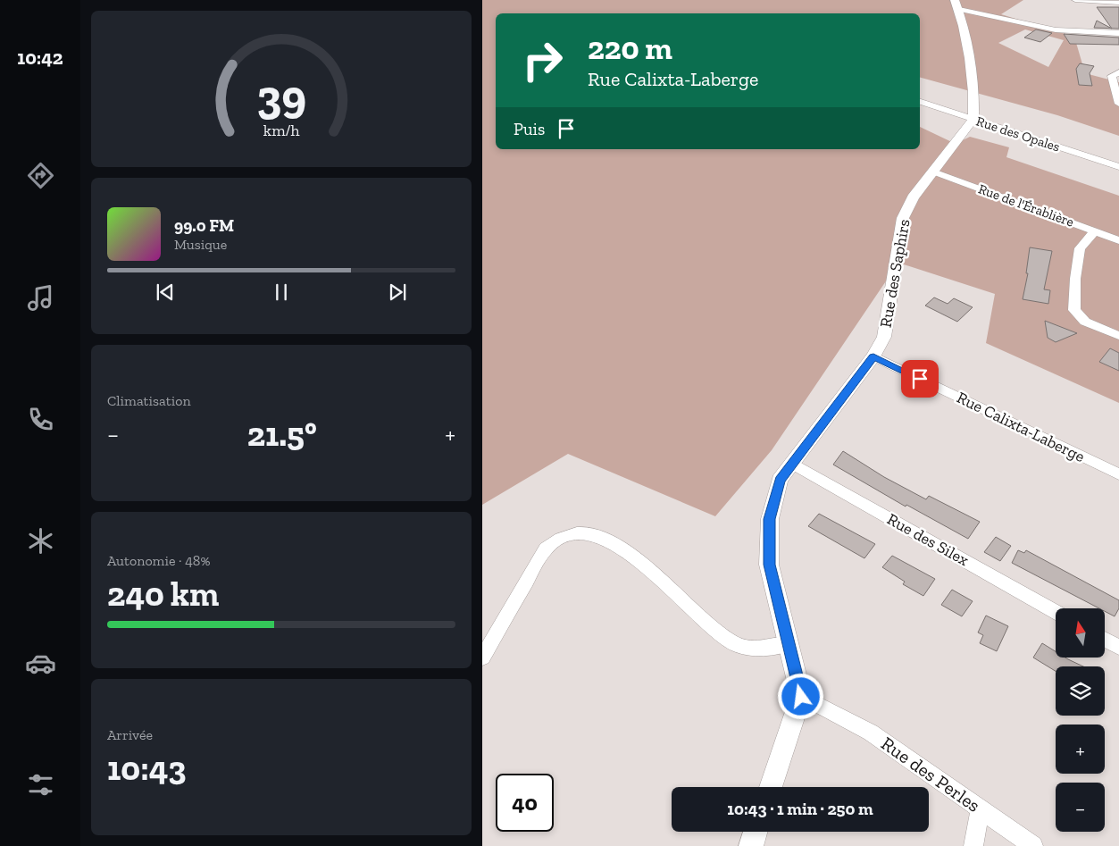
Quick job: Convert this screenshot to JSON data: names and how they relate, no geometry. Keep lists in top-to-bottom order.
{
  "streets": {
    "street": [
      "Rue des Opales",
      "Rue de l'Érablière",
      "Rue des Saphirs",
      "Rue Calixta-Laberge",
      "Rue des Silex",
      "Rue des Perles"
    ]
  },
  "crossings": [
    ["Rue des Opales", "Rue des Saphirs"],
    ["Rue de l'Érablière", "Rue des Saphirs"],
    ["Rue des Saphirs", "Rue Calixta-Laberge"],
    ["Rue des Saphirs", "Rue des Silex"],
    ["Rue des Saphirs", "Rue des Perles"]
  ],
  "north": "top",
  "page": {
    "tabs": "10:42",
    "turn": ["220 m", "Rue Calixta-Laberge"],
    "then": "Puis",
    "song": ["99.0 FM", "Musique"],
    "tile": [
      "Climatisation",
      ["Autonomie · 48%", "240 km"],
      ["Arrivée", "10:43"]
    ],
    "heat": ["−", "21.5°", "+"],
    "map_buttons": ["+", "−"],
    "limit": "40",
    "trip": "10:43 · 1 min · 250 m",
    "gauge": ["39", "km/h"]
  }
}
